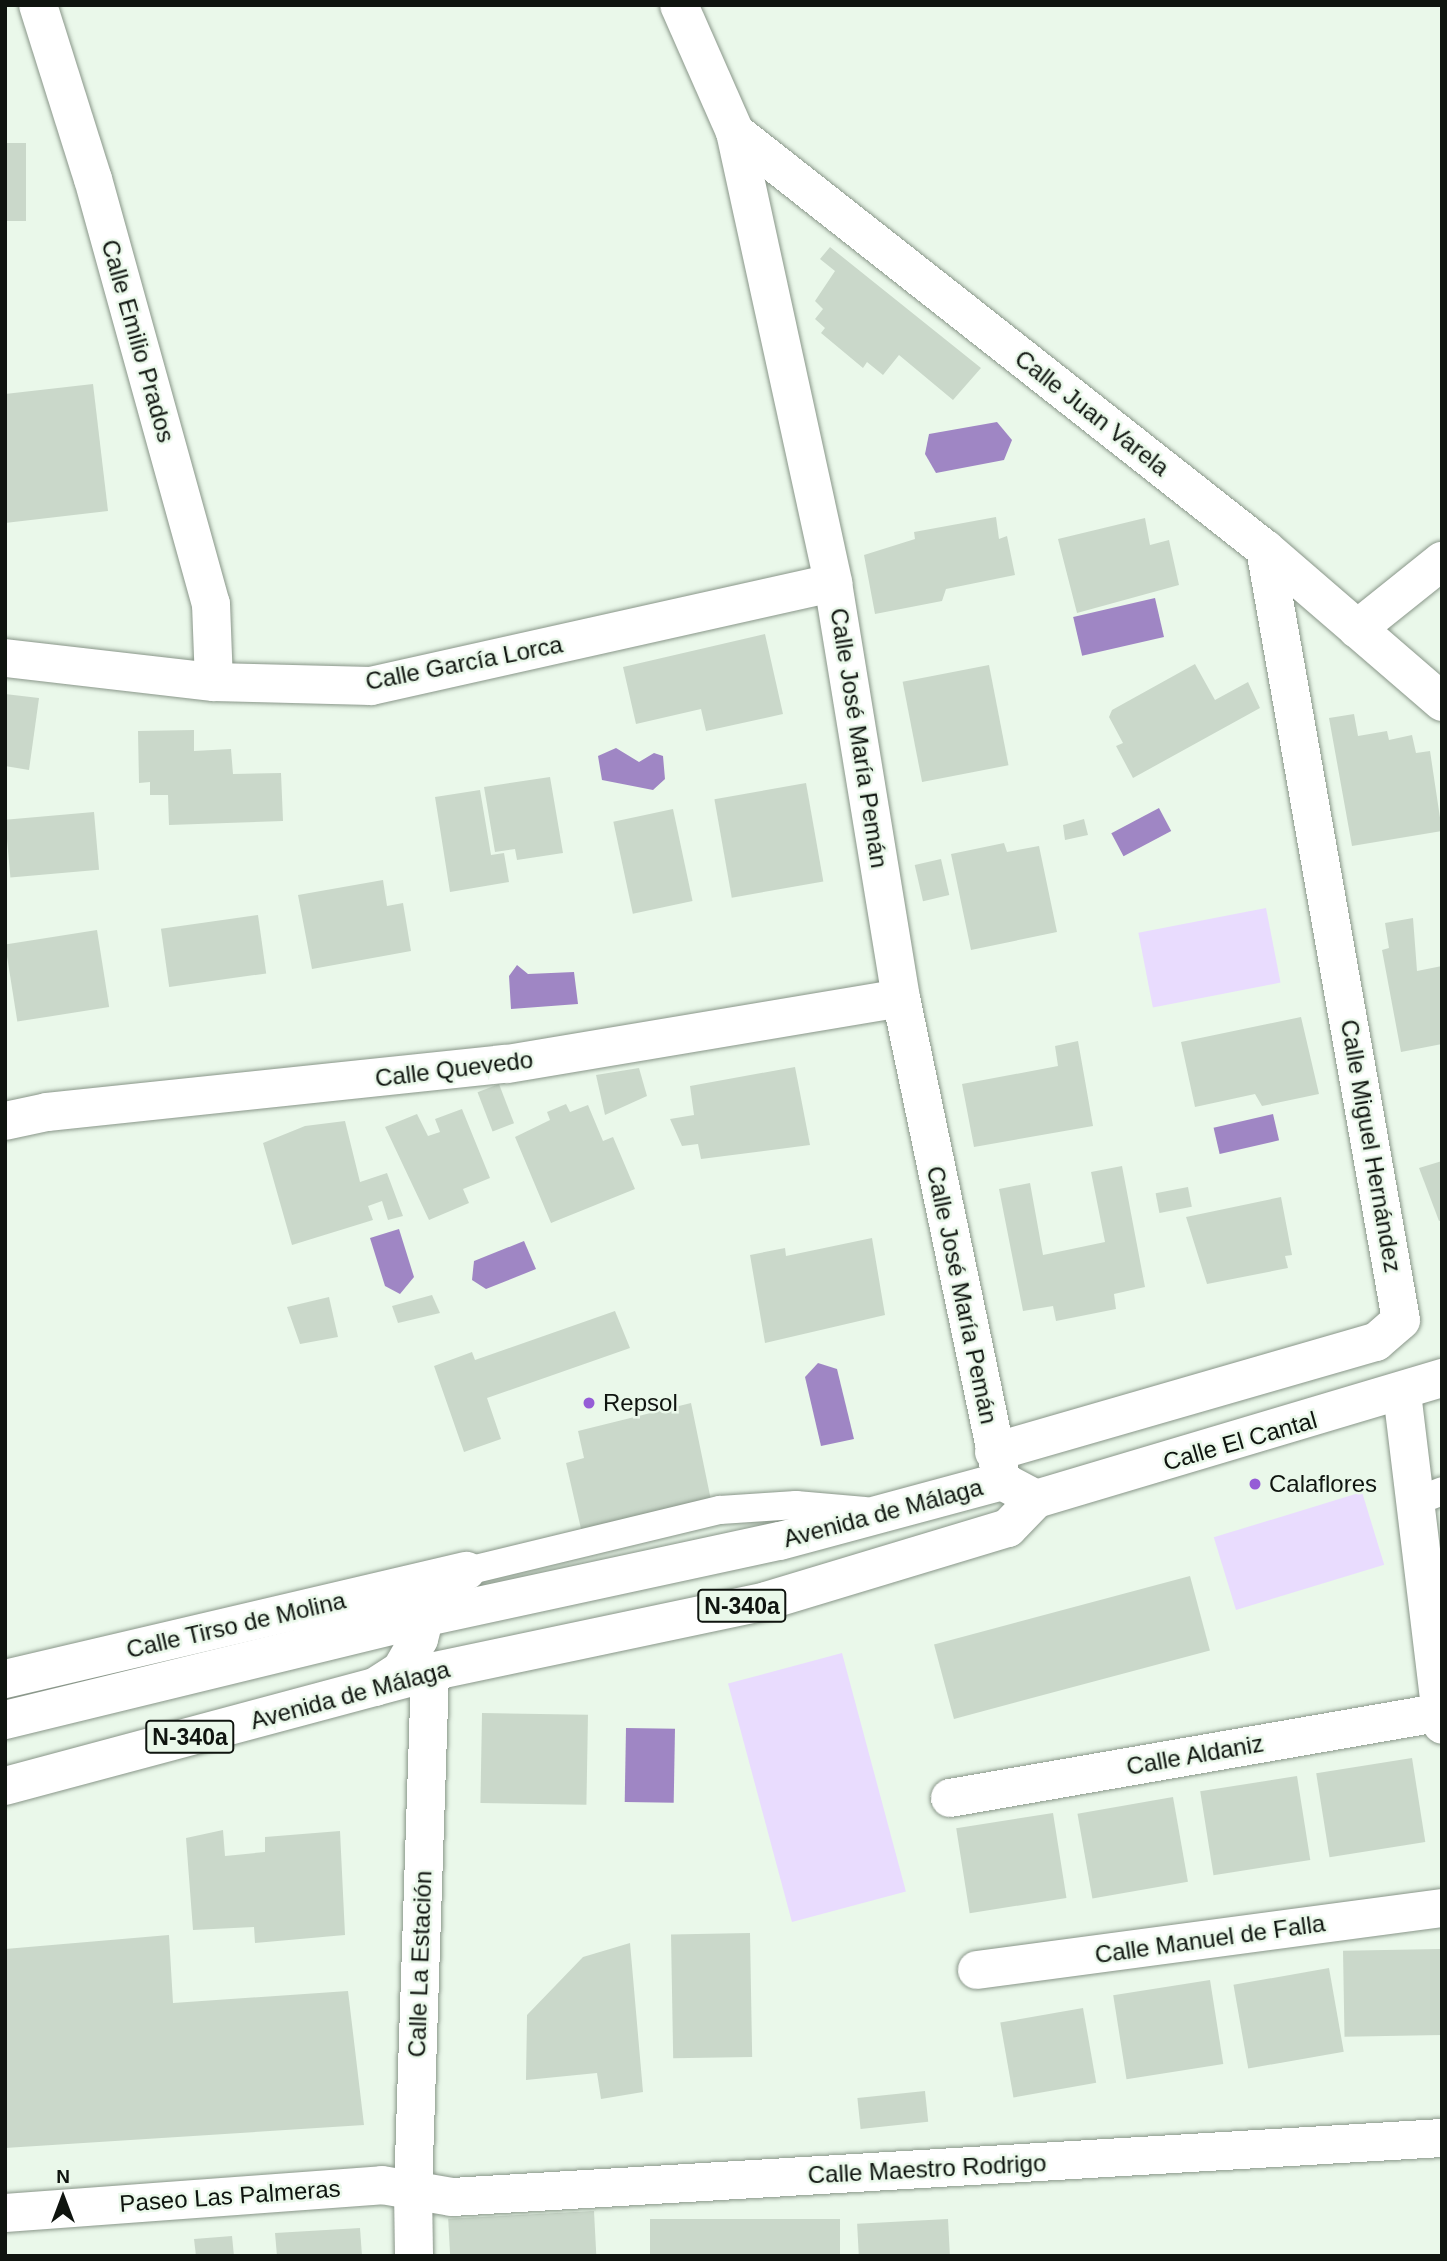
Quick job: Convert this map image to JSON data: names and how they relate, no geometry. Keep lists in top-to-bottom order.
{
  "streets": {
    "street": [
      "Calle Emilio Prados",
      "Calle Juan Varela",
      "Calle García Lorca",
      "Calle José María Pemán",
      "Calle Quevedo",
      "Calle Miguel Hernández",
      "Calle El Cantal",
      "Avenida de Málaga",
      "N-340a",
      "Calle Tirso de Molina",
      "Calle Aldaniz",
      "Calle Manuel de Falla",
      "Calle La Estación",
      "Calle Maestro Rodrigo",
      "Paseo Las Palmeras"
    ]
  },
  "crossings": [
    ["Calle Emilio Prados", "Calle García Lorca"],
    ["Calle Juan Varela", "Calle José María Pemán"],
    ["Calle Juan Varela", "Calle Miguel Hernández"],
    ["Calle García Lorca", "Calle José María Pemán"],
    ["Calle José María Pemán", "Calle Quevedo"],
    ["Calle José María Pemán", "Calle Miguel Hernández"],
    ["Calle José María Pemán", "Avenida de Málaga"],
    ["Calle Miguel Hernández", "Avenida de Málaga"],
    ["Calle El Cantal", "Avenida de Málaga"],
    ["Avenida de Málaga", "Calle Tirso de Molina"],
    ["Avenida de Málaga", "Calle La Estación"],
    ["Calle La Estación", "Calle Maestro Rodrigo"],
    ["Calle La Estación", "Paseo Las Palmeras"],
    ["Calle Maestro Rodrigo", "Paseo Las Palmeras"]
  ],
  "places": ["Repsol", "Calaflores"],
  "north": "top"
}
